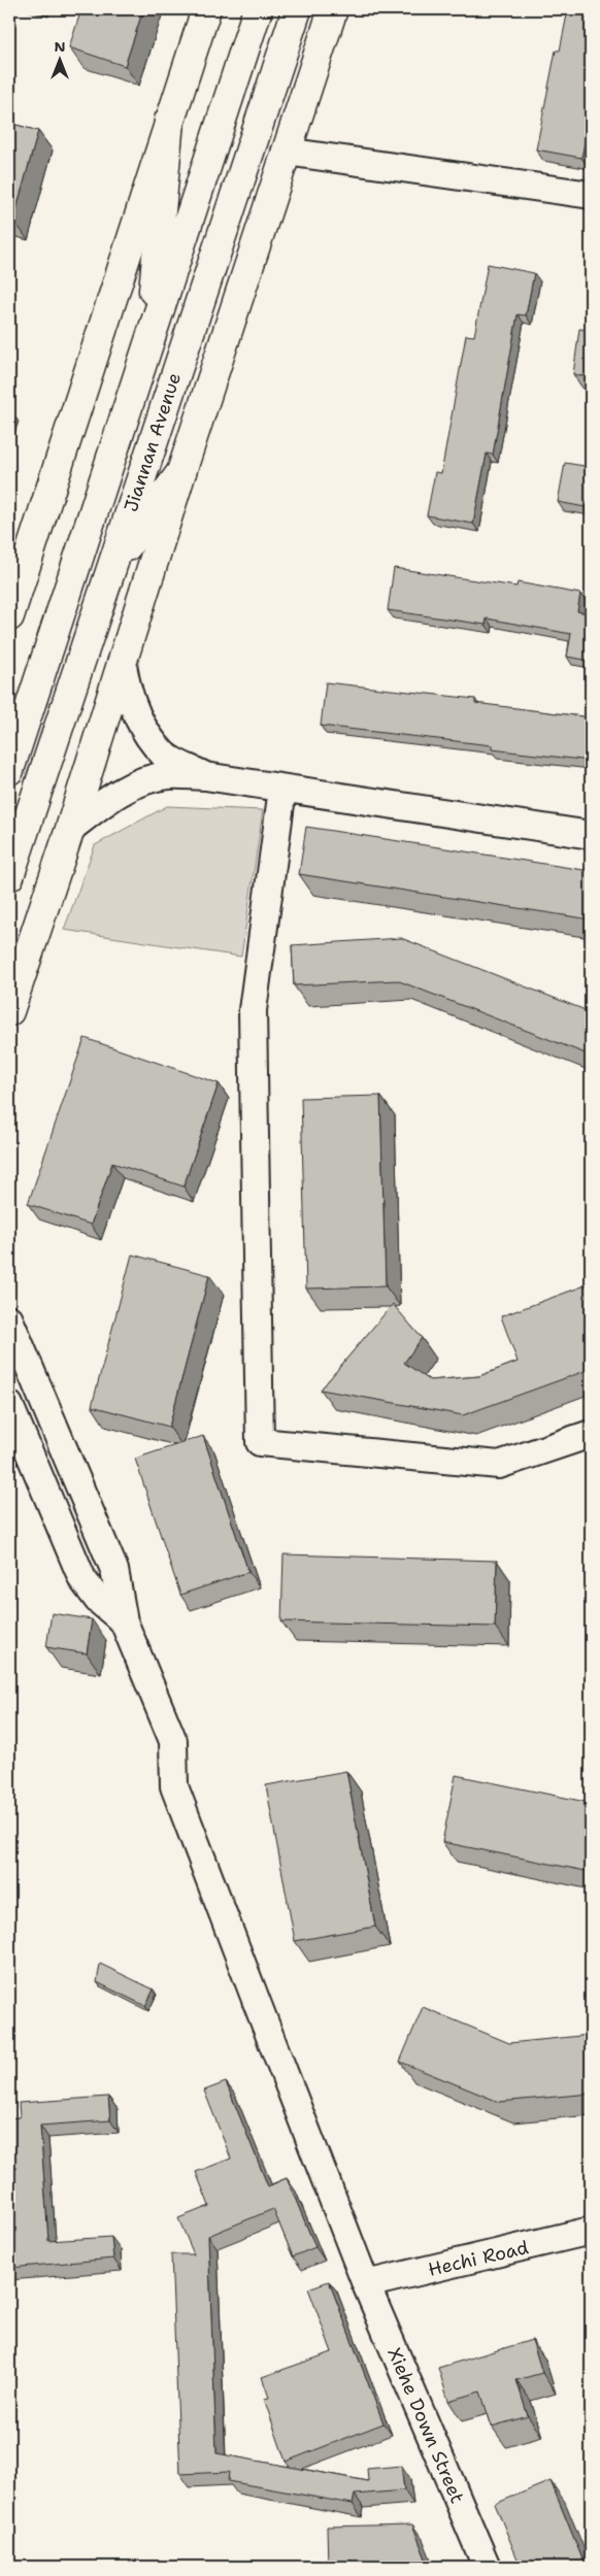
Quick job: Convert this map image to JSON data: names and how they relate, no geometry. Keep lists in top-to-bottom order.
{
  "streets": {
    "main road": ["Jiannan Avenue"],
    "street": ["Hechi Road", "Xiehe Down Street"]
  },
  "crossings": [
    ["Hechi Road", "Xiehe Down Street"]
  ],
  "north": "top"
}
